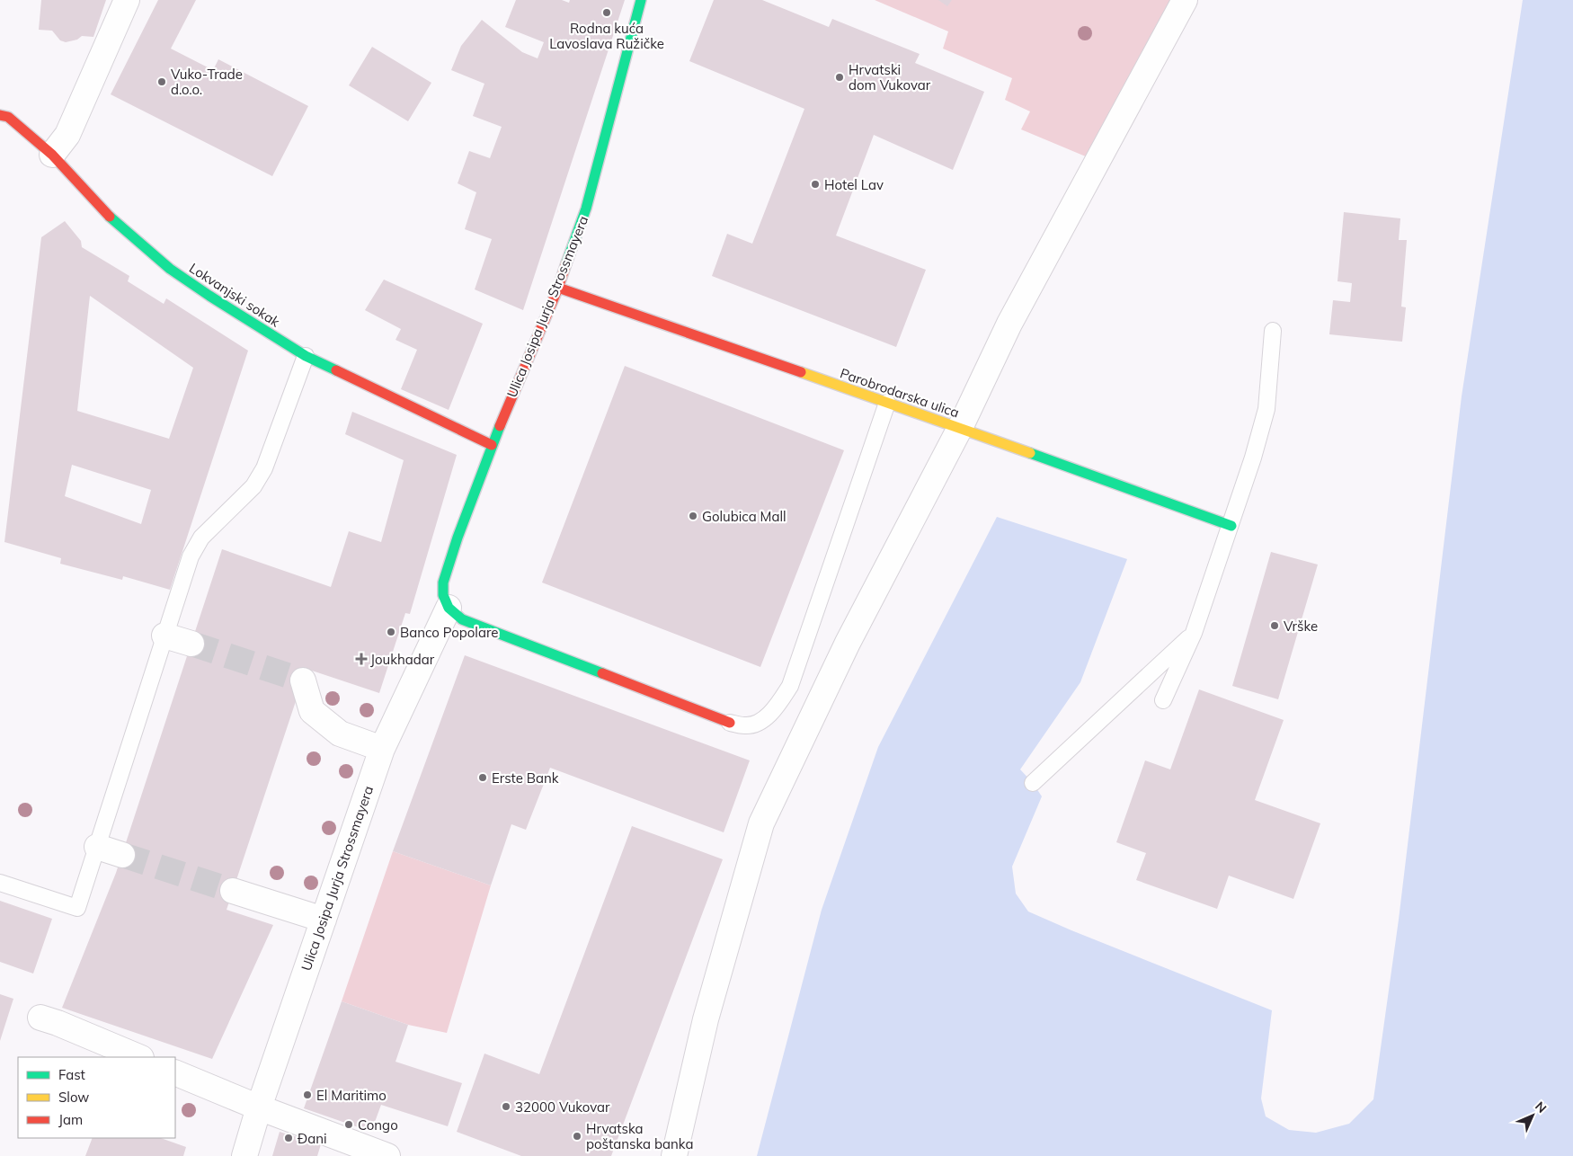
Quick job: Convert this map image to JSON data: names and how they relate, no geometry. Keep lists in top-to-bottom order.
{
  "streets": {
    "street": ["Lokvanjski sokak", "Ulica Josipa Jurja Strossmayera", "Parobrodarska ulica"]
  },
  "crossings": [
    ["Lokvanjski sokak", "Ulica Josipa Jurja Strossmayera"],
    ["Ulica Josipa Jurja Strossmayera", "Parobrodarska ulica"]
  ],
  "places": {
    "other": [
      "Rodna kuća Lavoslava Ružičke",
      "Hrvatski dom Vukovar",
      "Vuko-Trade d.o.o.",
      "Hotel Lav",
      "Golubica Mall",
      "Vrške",
      "Banco Popolare",
      "Erste Bank",
      "El Maritimo",
      "32000 Vukovar",
      "Congo",
      "Hrvatska poštanska banka",
      "Đani"
    ],
    "health": ["Joukhadar"]
  },
  "legend": ["Fast", "Slow", "Jam"],
  "north": "top right"
}
